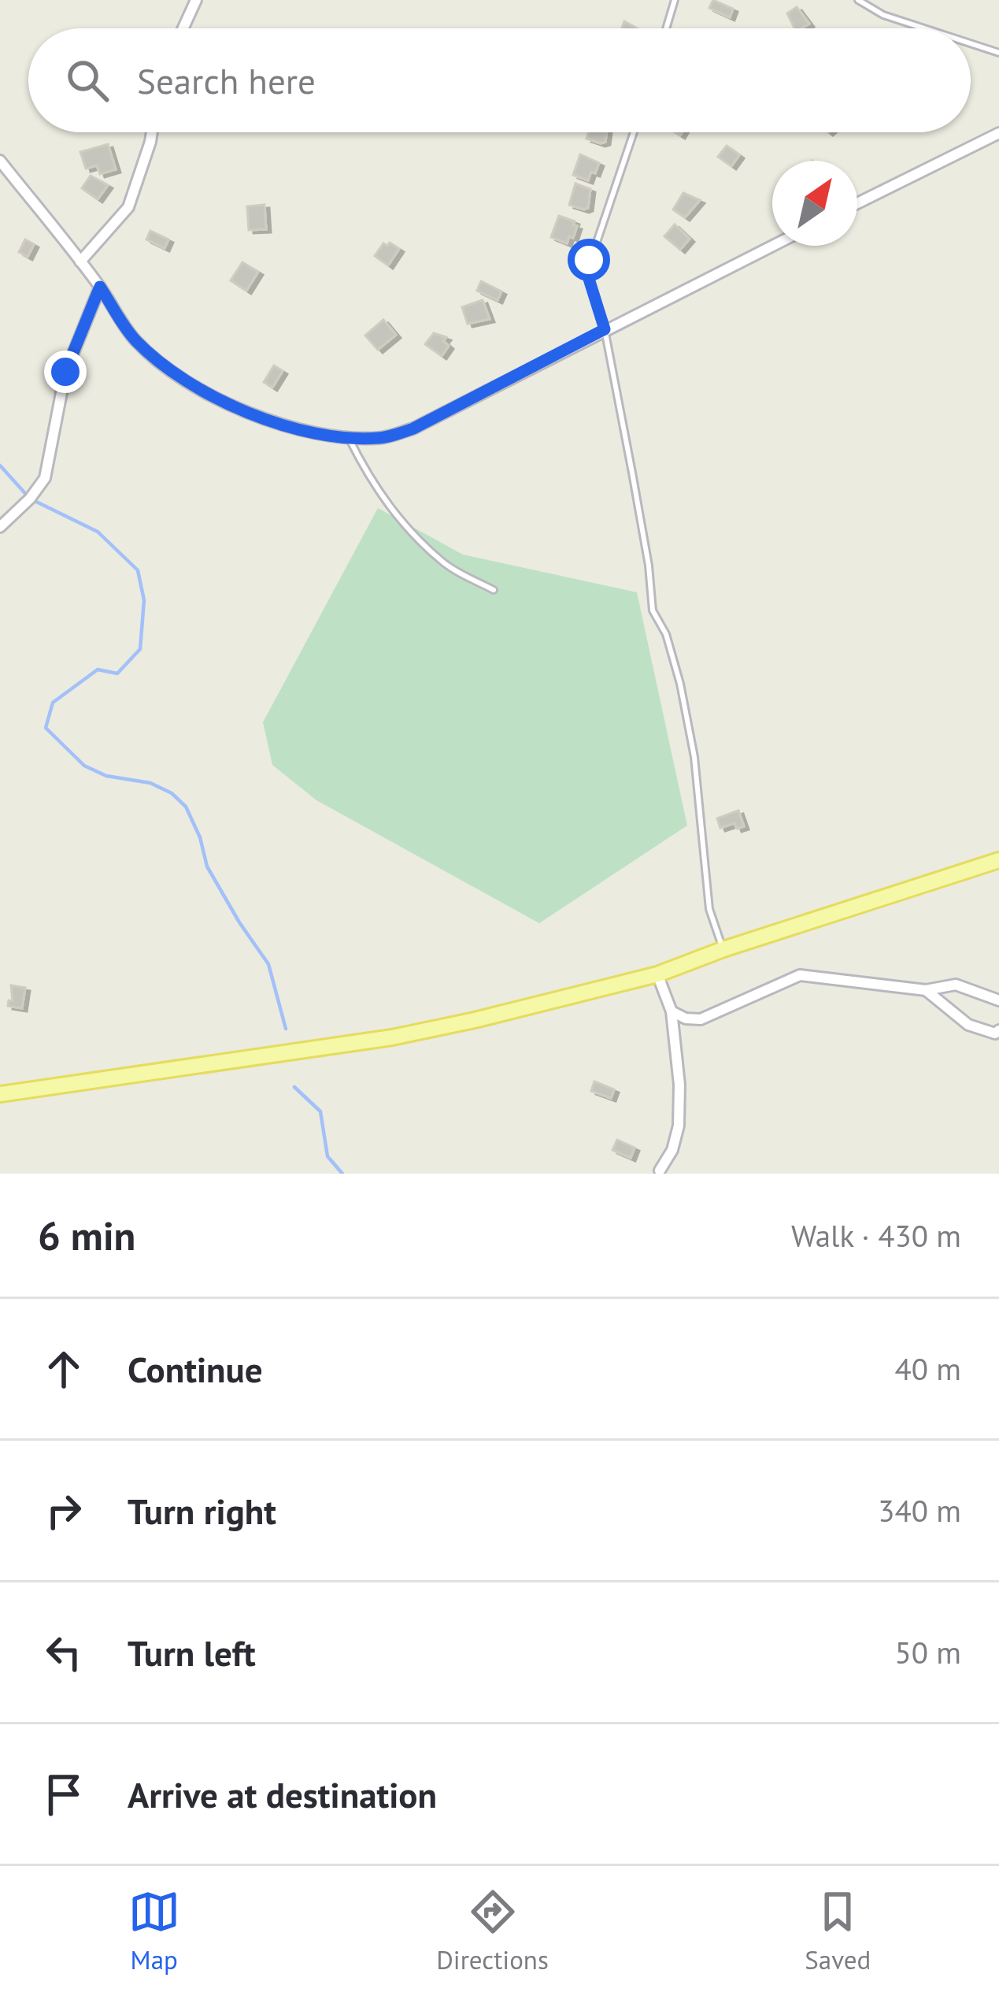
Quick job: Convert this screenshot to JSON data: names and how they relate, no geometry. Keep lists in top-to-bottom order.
{
  "north": "top right",
  "page": {
    "search": "Search here",
    "heading": ["6 min", "Walk · 430 m"],
    "list": [
      ["Continue", "40 m"],
      ["Turn right", "340 m"],
      ["Turn left", "50 m"],
      "Arrive at destination"
    ],
    "nav": ["Map", "Directions", "Saved"]
  }
}
